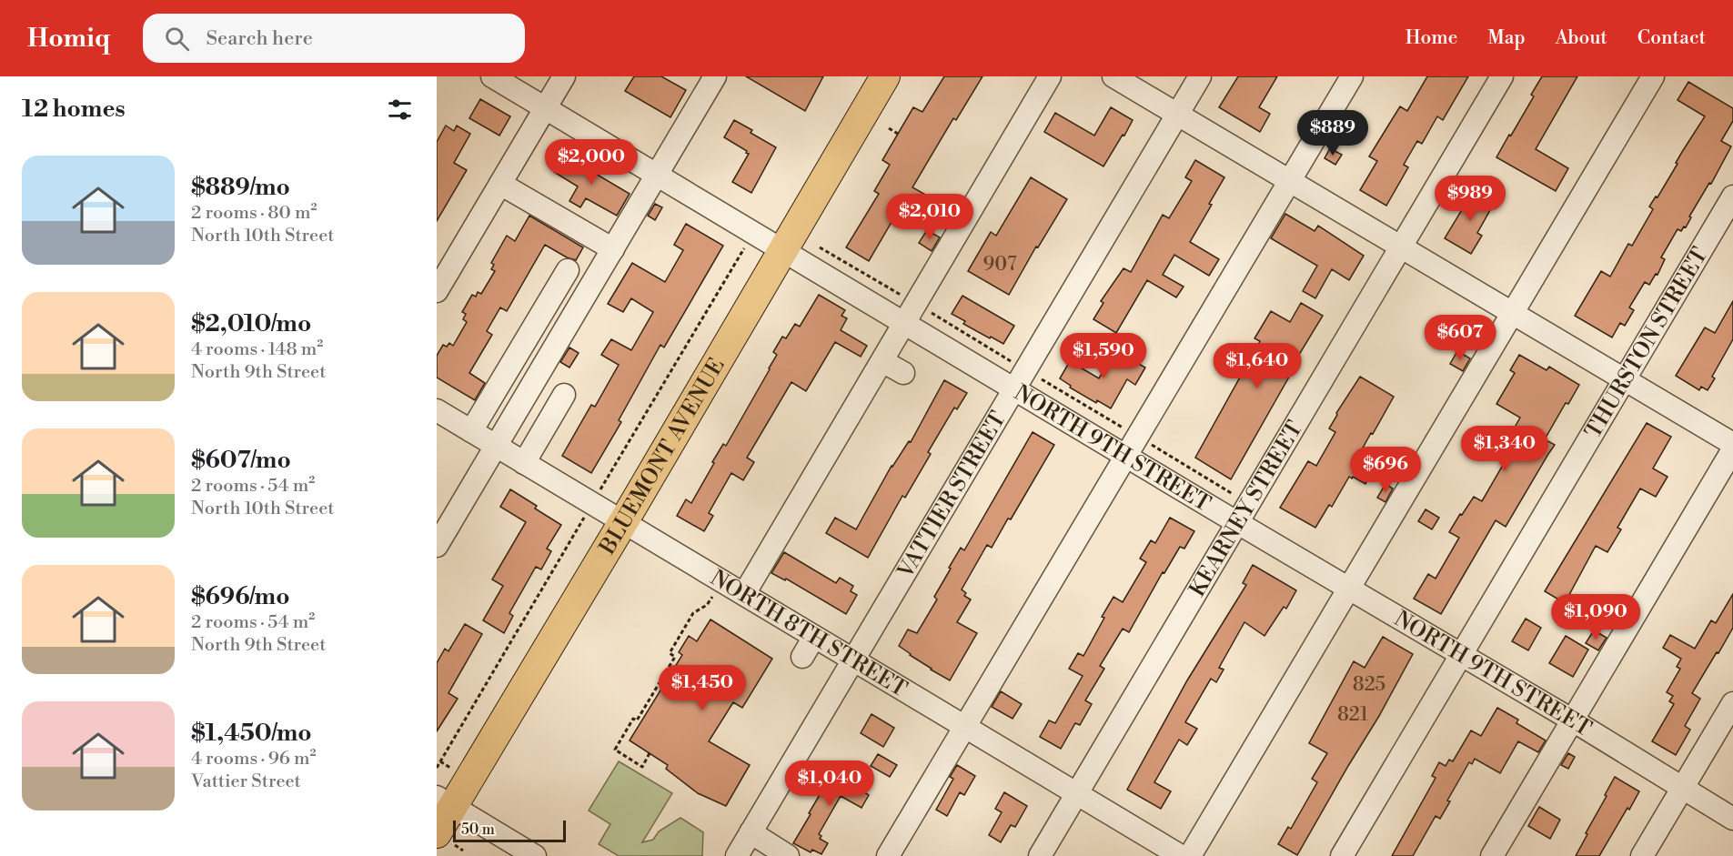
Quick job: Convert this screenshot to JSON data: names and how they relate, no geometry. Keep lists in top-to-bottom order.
{
  "streets": {
    "main road": ["BLUEMONT AVENUE"],
    "street": [
      "THURSTON STREET",
      "NORTH 9TH STREET",
      "VATTIER STREET",
      "KEARNEY STREET",
      "NORTH 8TH STREET"
    ]
  },
  "crossings": [
    ["THURSTON STREET", "NORTH 9TH STREET"],
    ["NORTH 9TH STREET", "BLUEMONT AVENUE"],
    ["NORTH 9TH STREET", "VATTIER STREET"],
    ["NORTH 9TH STREET", "KEARNEY STREET"],
    ["BLUEMONT AVENUE", "NORTH 8TH STREET"],
    ["VATTIER STREET", "NORTH 8TH STREET"],
    ["KEARNEY STREET", "NORTH 8TH STREET"]
  ],
  "house_numbers": ["907", "825", "821"],
  "scale_bar": "50 m",
  "page": {
    "header": "Homiq",
    "search": "Search here",
    "nav": [
      "Home",
      "Map",
      "About",
      "Contact"
    ],
    "heading": "12 homes",
    "price": [
      "$889",
      "$2,000",
      "$989",
      "$2,010",
      "$607",
      "$1,590",
      "$1,640",
      "$1,340",
      "$696",
      "$1,090",
      "$1,450",
      "$1,040"
    ],
    "list": [
      {
        "name": "$889/mo",
        "note": "2 rooms · 80 m² · North 10th Street"
      },
      {
        "name": "$2,010/mo",
        "note": "4 rooms · 148 m² · North 9th Street"
      },
      {
        "name": "$607/mo",
        "note": "2 rooms · 54 m² · North 10th Street"
      },
      {
        "name": "$696/mo",
        "note": "2 rooms · 54 m² · North 9th Street"
      },
      {
        "name": "$1,450/mo",
        "note": "4 rooms · 96 m² · Vattier Street"
      }
    ],
    "scale": "50 m"
  }
}
